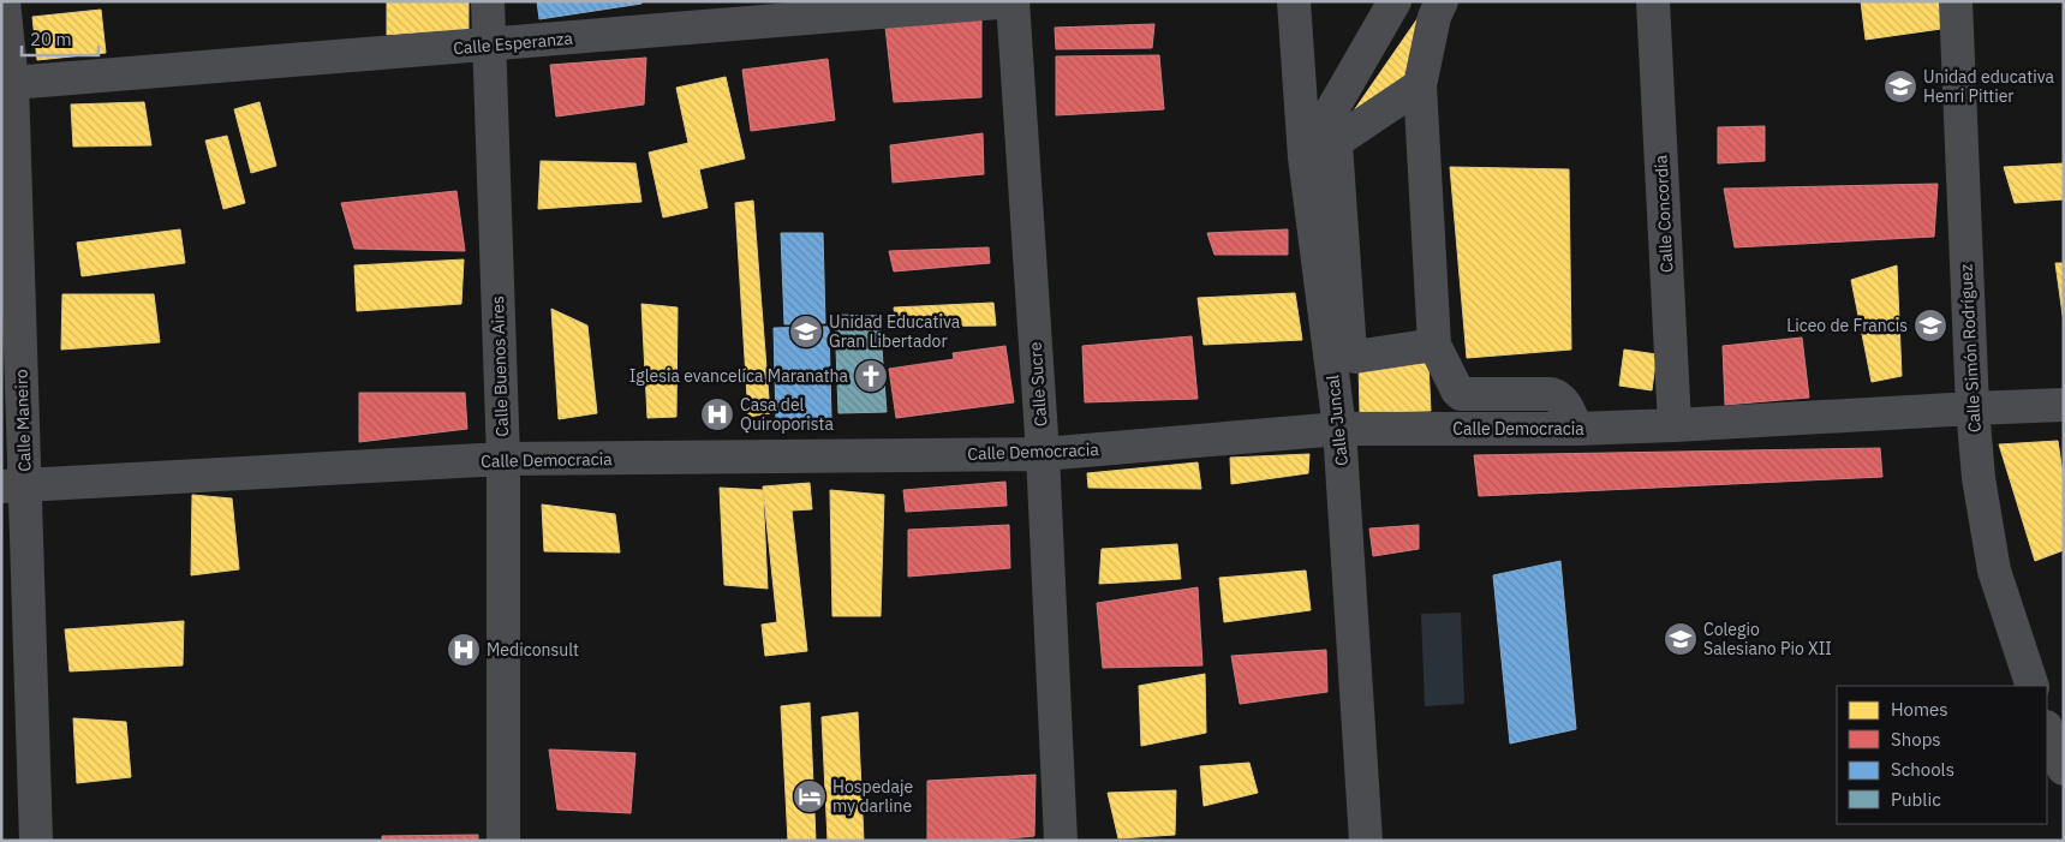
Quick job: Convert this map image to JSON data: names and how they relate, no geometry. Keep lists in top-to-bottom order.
{
  "streets": {
    "street": [
      "Calle Esperanza",
      "Calle Concordia",
      "Calle Simón Rodríguez",
      "Calle Buenos Aires",
      "Calle Sucre",
      "Calle Maneiro",
      "Calle Juncal",
      "Calle Democracia"
    ]
  },
  "crossings": [
    ["Calle Esperanza", "Calle Buenos Aires"],
    ["Calle Esperanza", "Calle Sucre"],
    ["Calle Esperanza", "Calle Maneiro"],
    ["Calle Concordia", "Calle Democracia"],
    ["Calle Simón Rodríguez", "Calle Democracia"],
    ["Calle Buenos Aires", "Calle Democracia"],
    ["Calle Sucre", "Calle Democracia"],
    ["Calle Maneiro", "Calle Democracia"],
    ["Calle Juncal", "Calle Democracia"]
  ],
  "places": {
    "school or university": [
      "Unidad educativa Henri Pittier",
      "Liceo de Francis",
      "Unidad Educativa Gran Libertador",
      "Colegio Salesiano Pio XII"
    ],
    "church": ["Iglesia evancelica Maranatha"],
    "hospital": ["Casa del Quiroporista", "Mediconsult"],
    "hotel": ["Hospedaje my darline"]
  },
  "legend": [
    "Homes",
    "Shops",
    "Schools",
    "Public"
  ],
  "scale_bar": "20 m"
}
